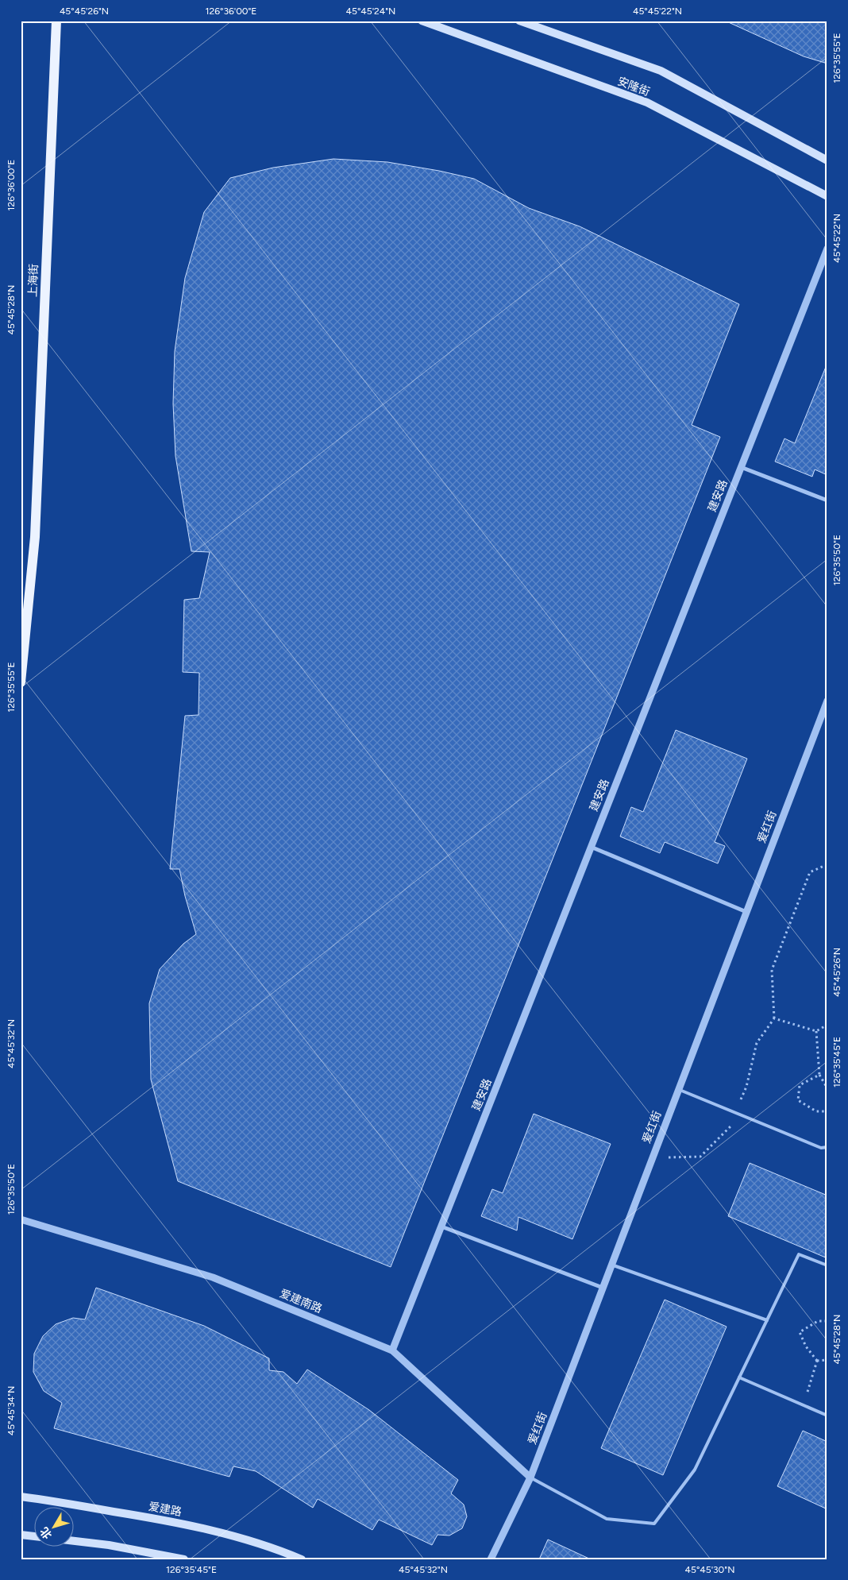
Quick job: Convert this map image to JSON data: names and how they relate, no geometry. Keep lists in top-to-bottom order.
{
  "streets": {
    "main road": ["安隆街", "上海街", "爱建路"],
    "street": ["建安路", "爱红街", "爱建南路"]
  },
  "crossings": [
    ["建安路", "爱建南路"],
    ["爱红街", "爱建南路"]
  ],
  "north": "bottom left",
  "coordinates": [
    "45°45'26\"N",
    "126°36'00\"E",
    "45°45'24\"N",
    "45°45'22\"N",
    "126°35'55\"E",
    "45°45'28\"N",
    "126°35'50\"E",
    "45°45'32\"N",
    "126°35'45\"E",
    "45°45'34\"N",
    "45°45'30\"N"
  ]
}
